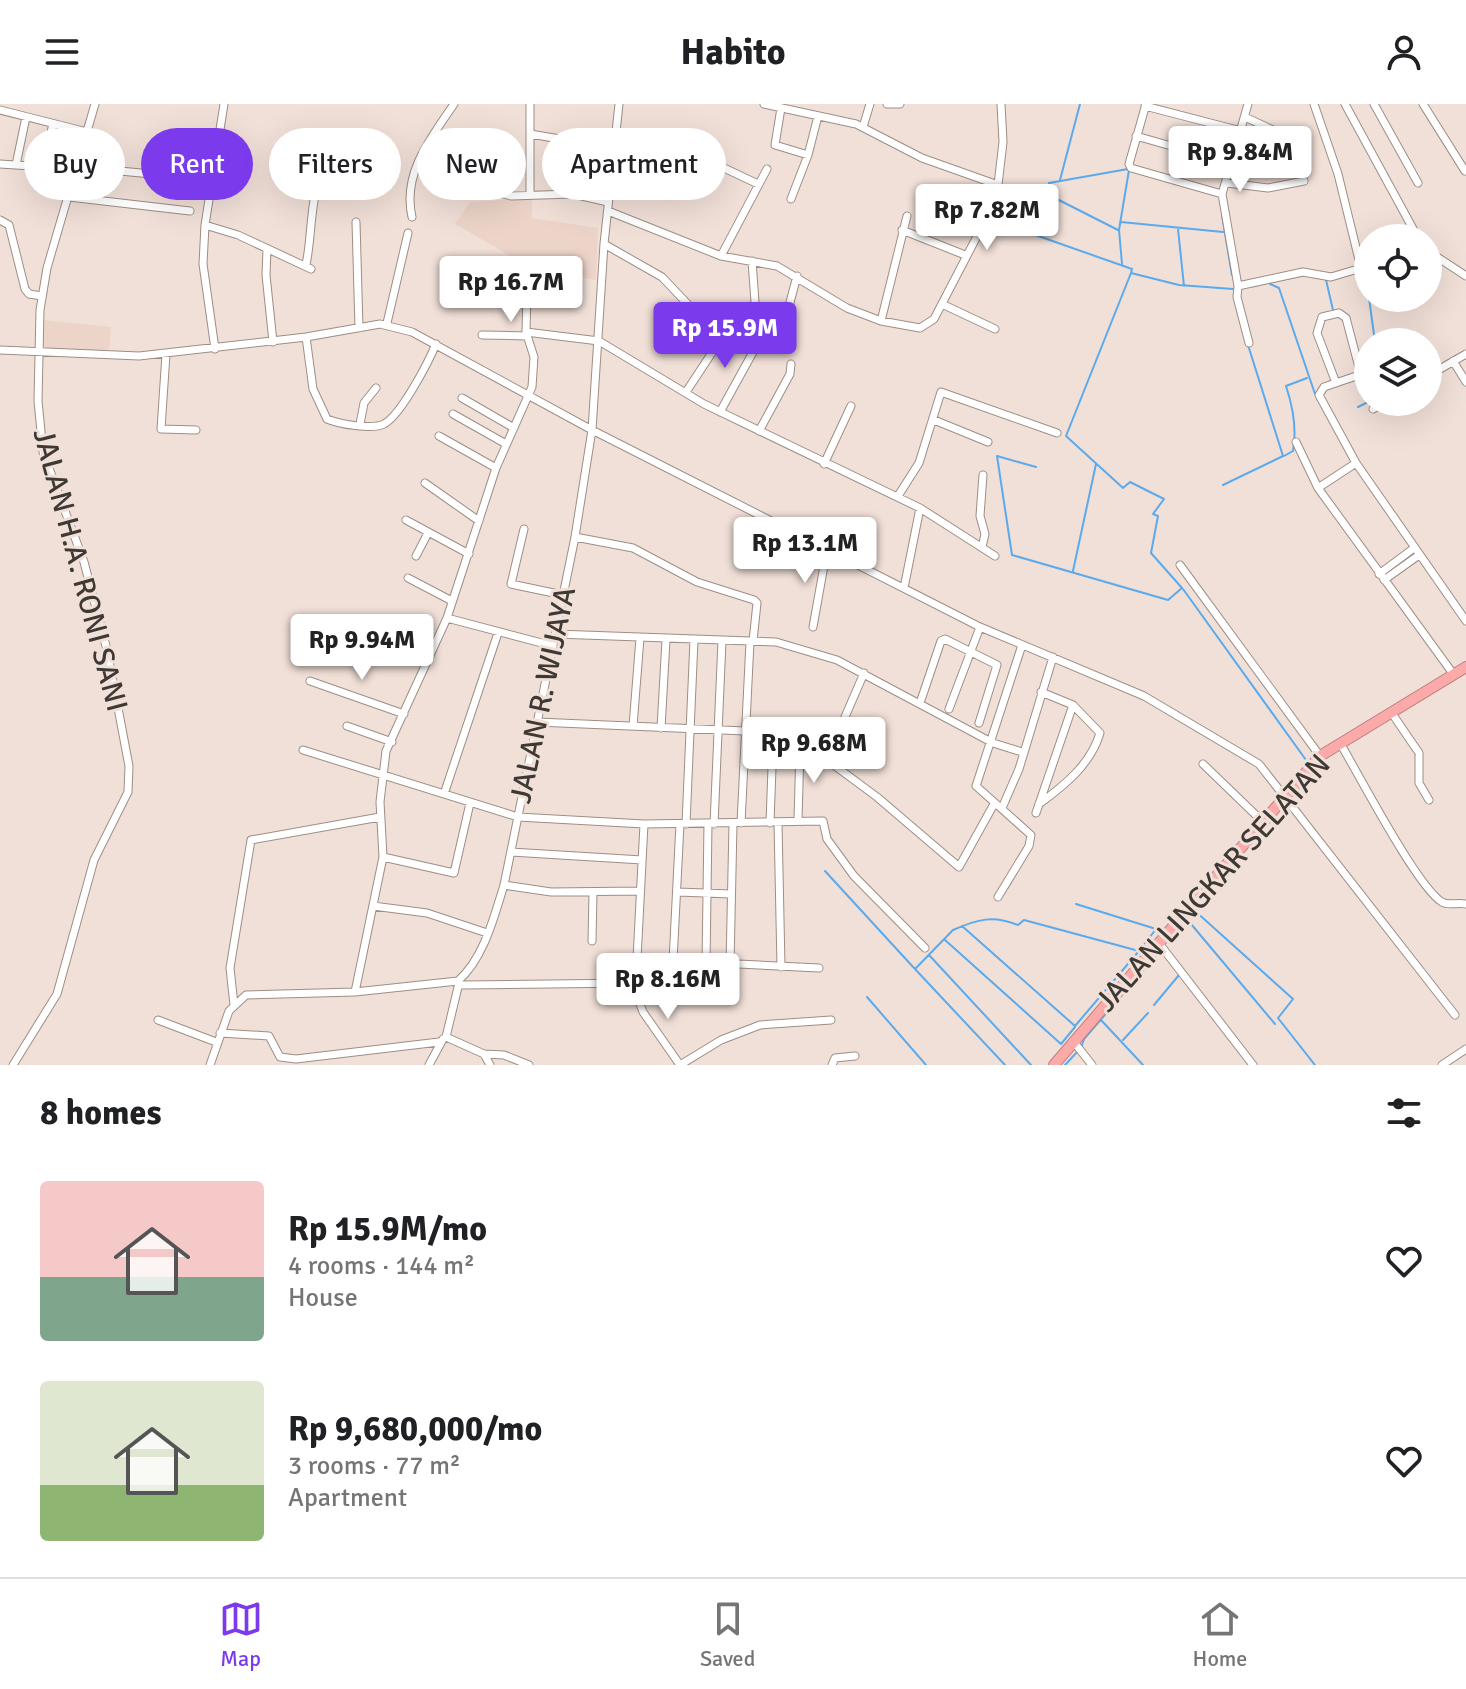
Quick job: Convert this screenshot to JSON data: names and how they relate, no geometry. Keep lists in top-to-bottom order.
{
  "streets": {
    "highway": ["JALAN LINGKAR SELATAN"],
    "street": ["JALAN H.A. RONI SANI", "JALAN R. WIJAYA"]
  },
  "page": {
    "header": "Habito",
    "price": [
      "Rp 9.84M",
      "Rp 7.82M",
      "Rp 16.7M",
      "Rp 15.9M",
      "Rp 13.1M",
      "Rp 9.94M",
      "Rp 9.68M",
      "Rp 8.16M"
    ],
    "chip": [
      "Buy",
      "Rent",
      "Filters",
      "New",
      "Apartment"
    ],
    "heading": "8 homes",
    "list": [
      {
        "name": "Rp 15.9M/mo",
        "note": "4 rooms · 144 m² · House"
      },
      {
        "name": "Rp 9,680,000/mo",
        "note": "3 rooms · 77 m² · Apartment"
      }
    ],
    "tabs": ["Map", "Saved", "Home"]
  }
}
